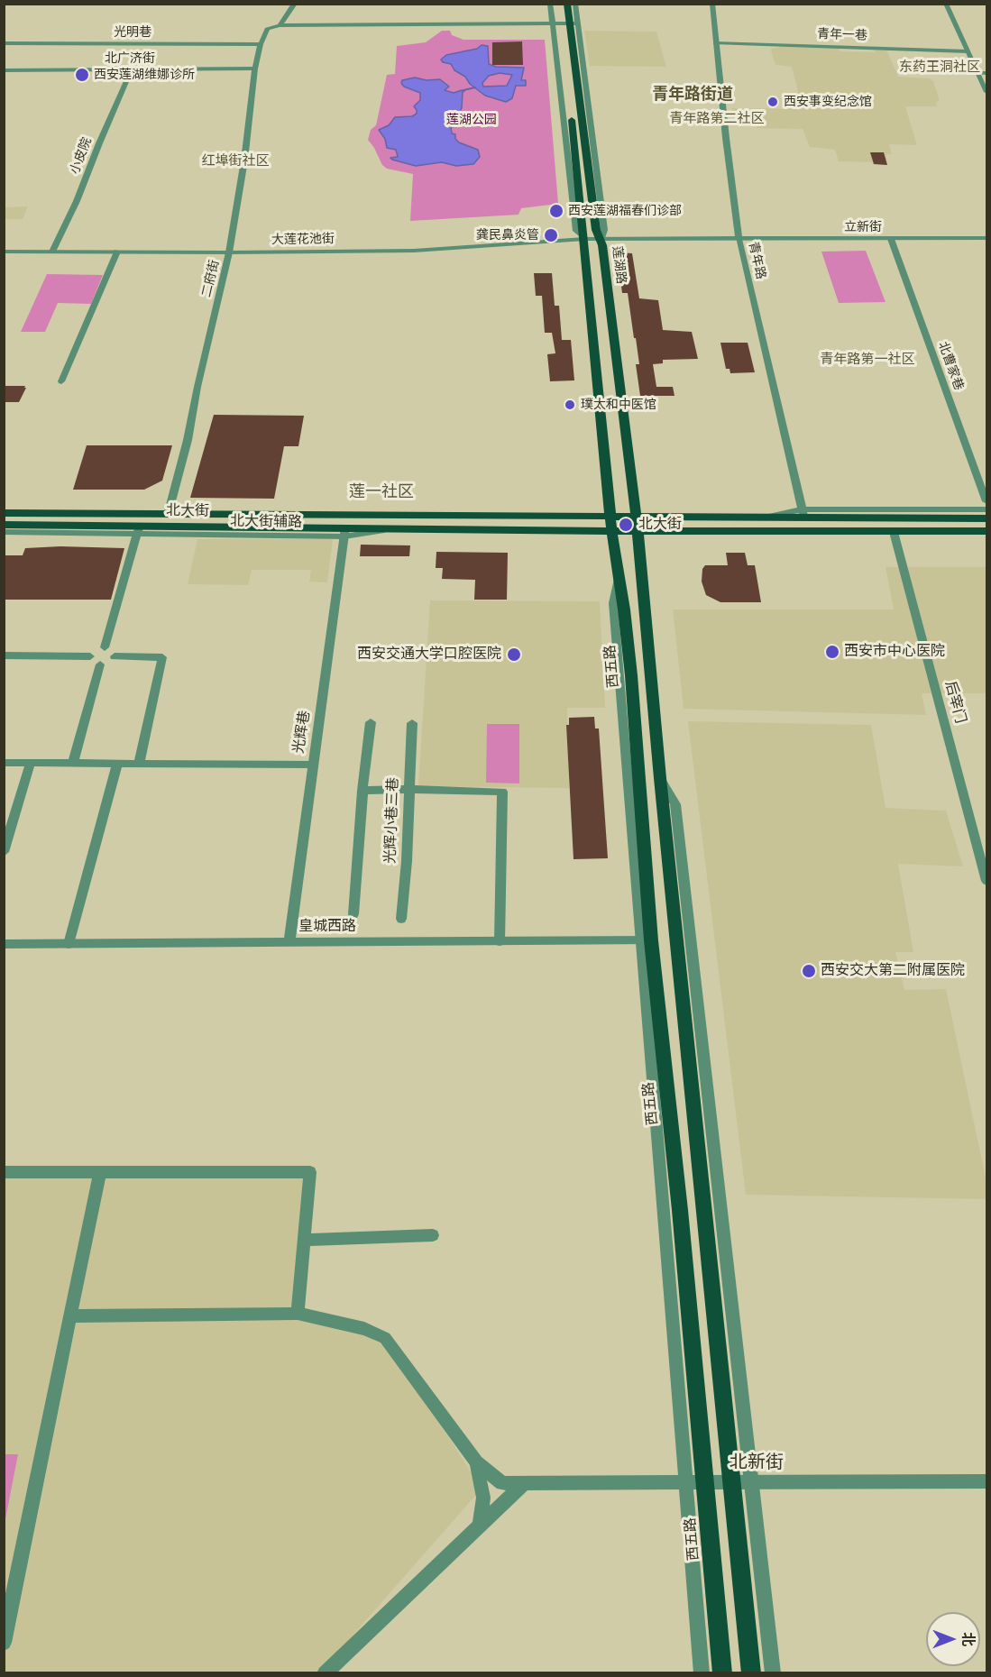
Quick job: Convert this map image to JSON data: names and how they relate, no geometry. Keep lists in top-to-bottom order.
{
  "streets": {
    "main road": ["莲湖路", "北大街", "西五路"],
    "street": [
      "光明巷",
      "青年一巷",
      "北广济街",
      "小皮院",
      "立新街",
      "大莲花池街",
      "青年路",
      "二府街",
      "北曹家巷",
      "后宰门",
      "光辉巷",
      "光辉小巷三巷",
      "皇城西路",
      "北新街"
    ]
  },
  "crossings": [
    ["光明巷", "二府街"],
    ["青年一巷", "青年路"],
    ["北广济街", "小皮院"],
    ["北广济街", "二府街"],
    ["小皮院", "大莲花池街"],
    ["立新街", "大莲花池街"],
    ["立新街", "青年路"],
    ["立新街", "莲湖路"],
    ["立新街", "北曹家巷"],
    ["大莲花池街", "莲湖路"],
    ["大莲花池街", "二府街"],
    ["青年路", "北大街"],
    ["莲湖路", "北大街"],
    ["莲湖路", "西五路"],
    ["二府街", "北大街"],
    ["北大街", "西五路"],
    ["北大街", "后宰门"],
    ["北大街", "光辉巷"],
    ["西五路", "皇城西路"],
    ["西五路", "北新街"],
    ["光辉巷", "皇城西路"]
  ],
  "districts": [
    "东药王洞社区",
    "青年路街道",
    "青年路第二社区",
    "红埠街社区",
    "青年路第一社区",
    "莲一社区"
  ],
  "parks": ["莲湖公园"],
  "places": [
    "西安莲湖维娜诊所",
    "西安事变纪念馆",
    "西安莲湖福春们诊部",
    "龚民鼻炎管",
    "璞太和中医馆",
    "北大街",
    "西安市中心医院",
    "西安交通大学口腔医院",
    "西安交大第二附属医院"
  ],
  "north": "right"
}
